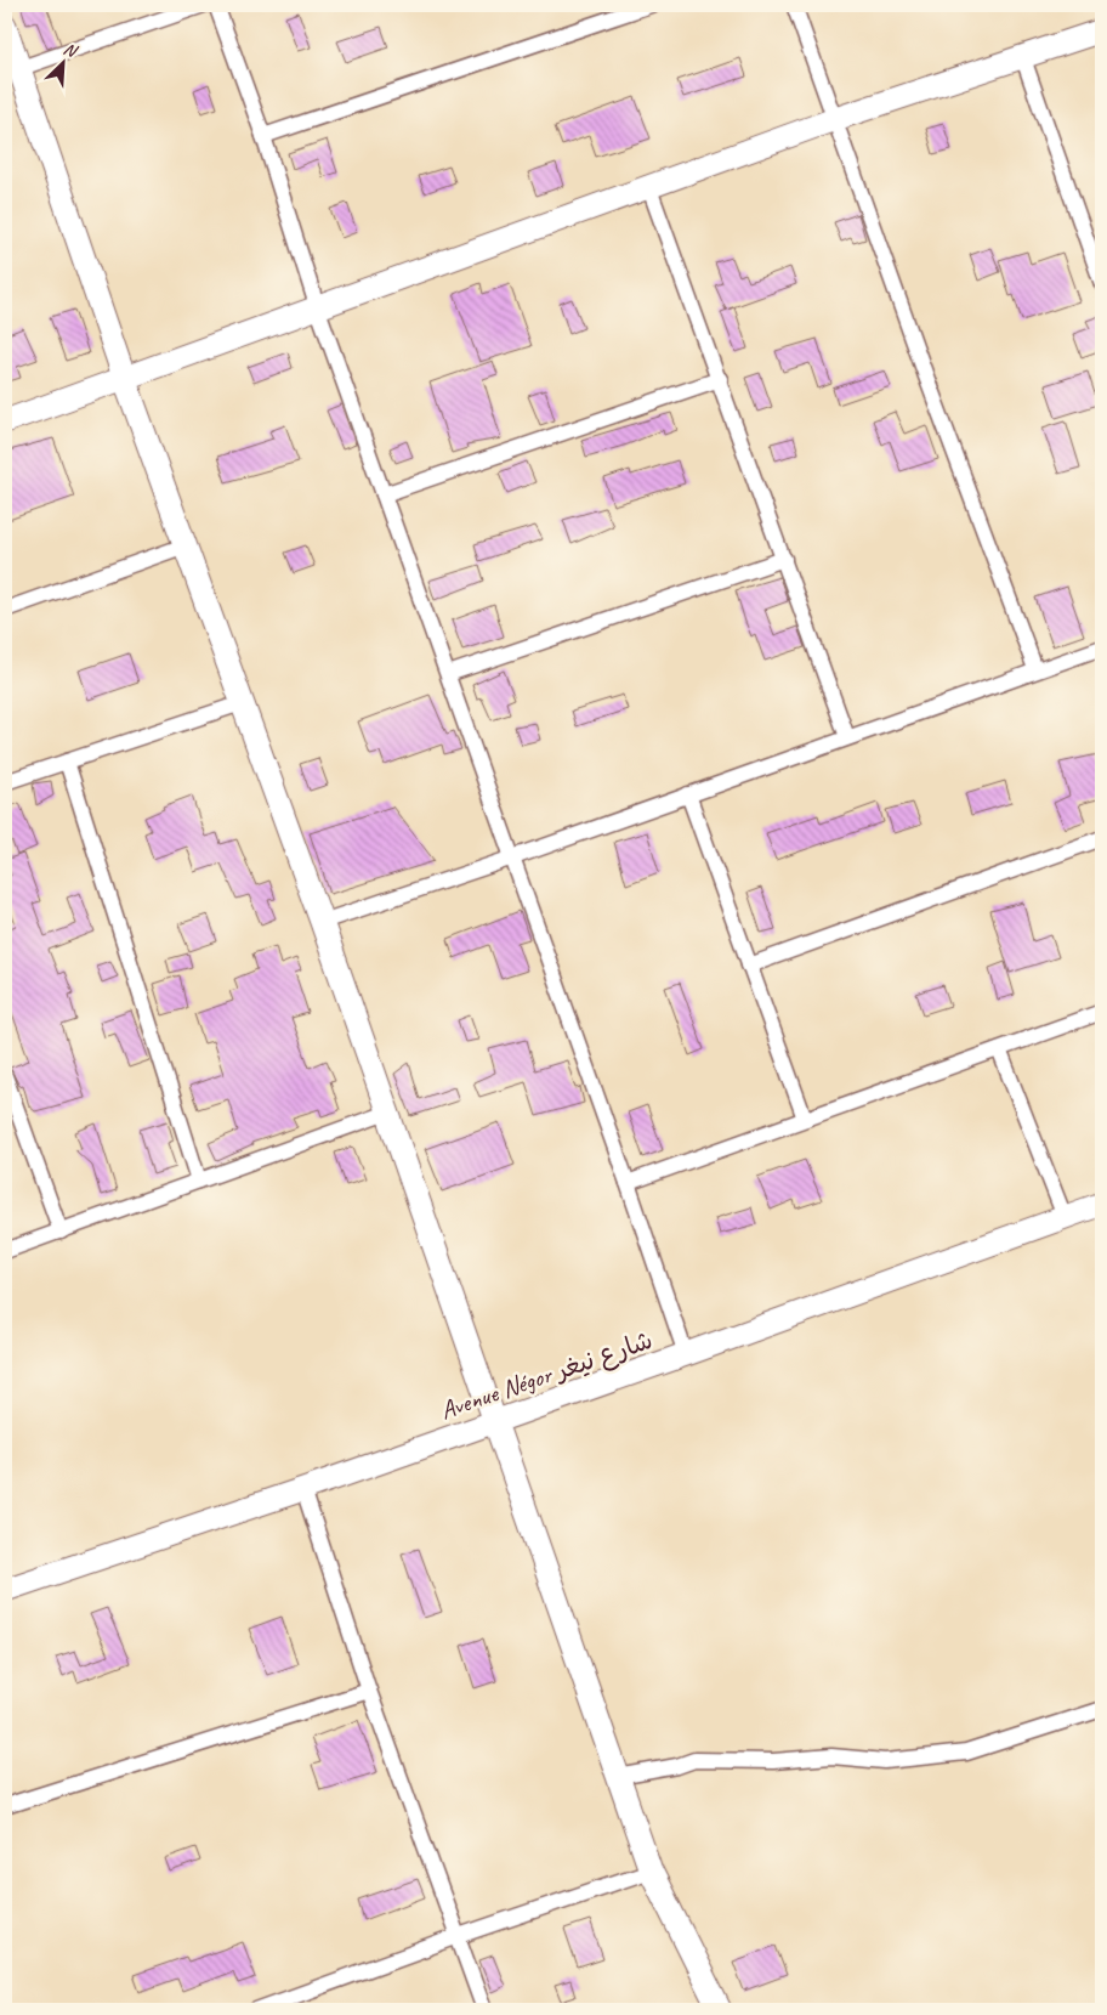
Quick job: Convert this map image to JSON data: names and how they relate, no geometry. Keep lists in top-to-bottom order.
{
  "streets": {
    "street": ["Avenue Négor شارع نيغر"]
  },
  "north": "top right"
}
